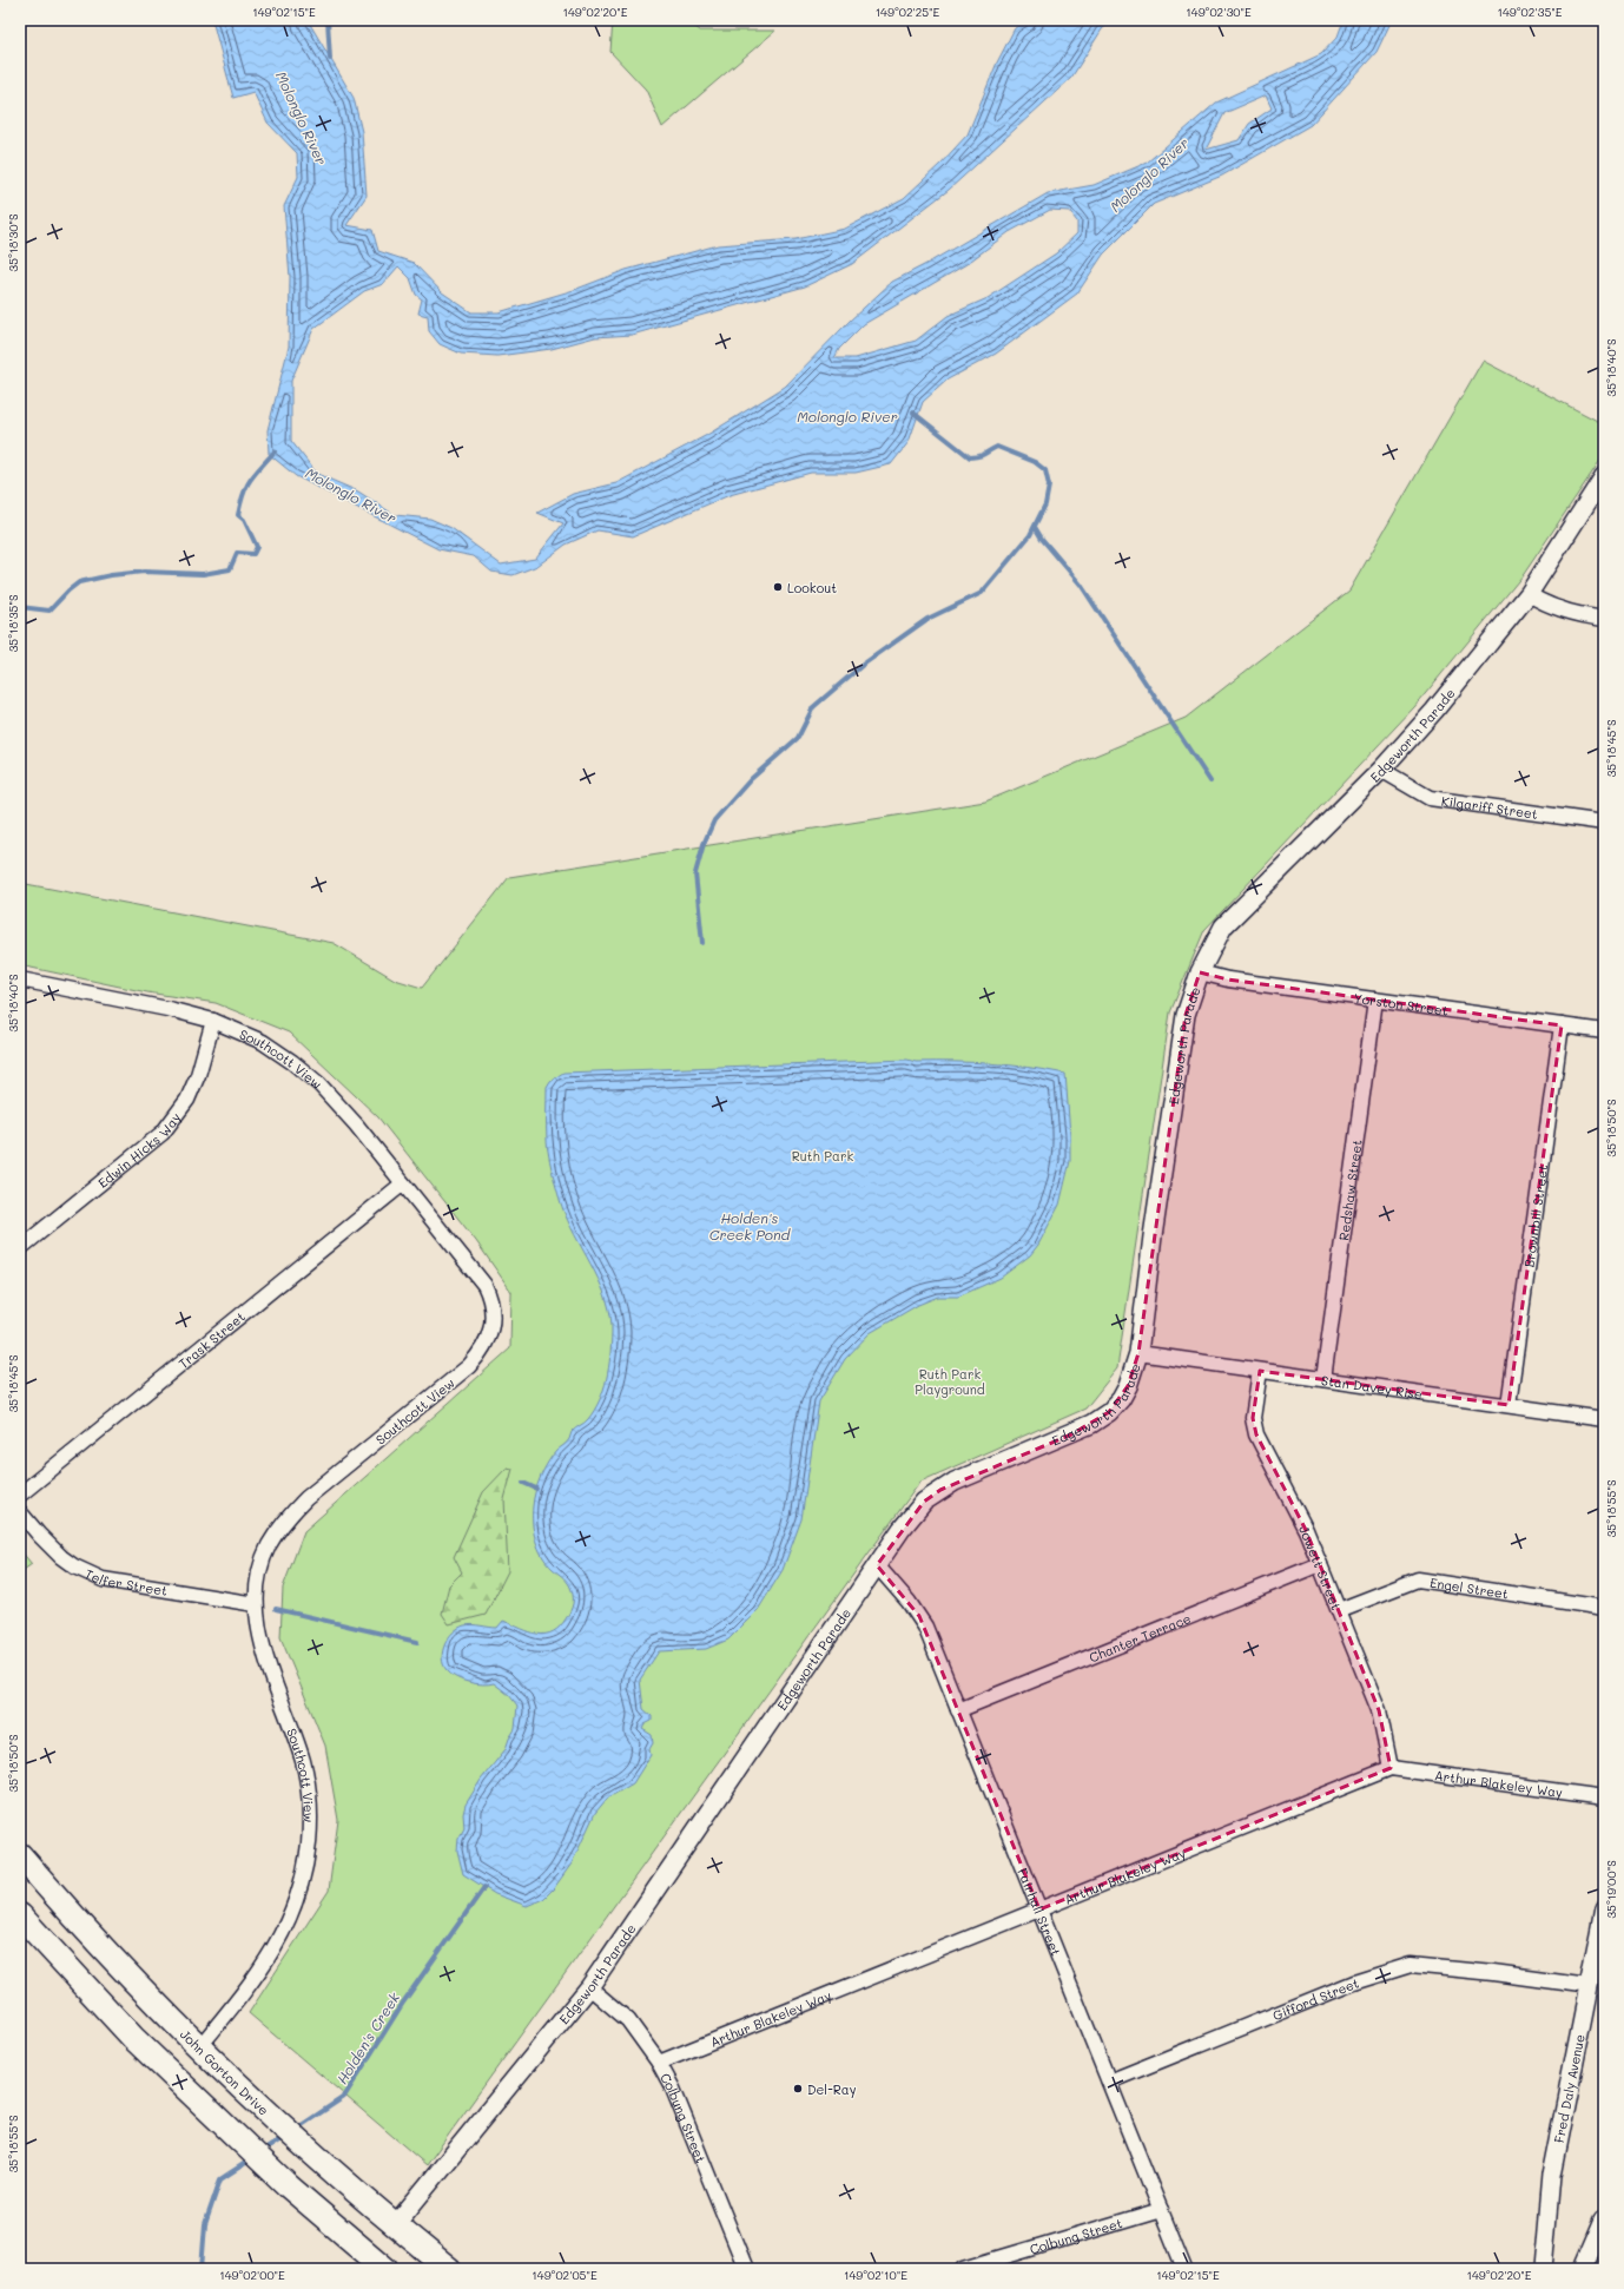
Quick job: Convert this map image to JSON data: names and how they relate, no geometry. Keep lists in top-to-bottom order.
{
  "streets": {
    "main road": ["John Gorton Drive"],
    "street": [
      "Edgeworth Parade",
      "Kilgariff Street",
      "Yorston Street",
      "Southcott View",
      "Edwin Hicks Way",
      "Redshaw Street",
      "Brownbill Street",
      "Trask Street",
      "Stan Davey Rise",
      "Jowett Street",
      "Telfer Street",
      "Engel Street",
      "Chanter Terrace",
      "Arthur Blakeley Way",
      "Fairhall Street",
      "Gifford Street",
      "Fred Daly Avenue",
      "Colbung Street"
    ]
  },
  "crossings": [
    ["Edgeworth Parade", "Kilgariff Street"],
    ["Edgeworth Parade", "Yorston Street"],
    ["Edgeworth Parade", "Stan Davey Rise"],
    ["Edgeworth Parade", "Fairhall Street"],
    ["Edgeworth Parade", "John Gorton Drive"],
    ["Edgeworth Parade", "Colbung Street"],
    ["Yorston Street", "Redshaw Street"],
    ["Yorston Street", "Brownbill Street"],
    ["Southcott View", "Edwin Hicks Way"],
    ["Southcott View", "Trask Street"],
    ["Southcott View", "Telfer Street"],
    ["Southcott View", "John Gorton Drive"],
    ["Redshaw Street", "Stan Davey Rise"],
    ["Brownbill Street", "Stan Davey Rise"],
    ["Stan Davey Rise", "Jowett Street"],
    ["Jowett Street", "Engel Street"],
    ["Jowett Street", "Chanter Terrace"],
    ["Jowett Street", "Arthur Blakeley Way"],
    ["Chanter Terrace", "Fairhall Street"],
    ["Arthur Blakeley Way", "Fairhall Street"],
    ["Arthur Blakeley Way", "Colbung Street"],
    ["Fairhall Street", "Gifford Street"],
    ["Fairhall Street", "Colbung Street"],
    ["Gifford Street", "Fred Daly Avenue"]
  ],
  "water": ["Molonglo River", "Holden's Creek Pond", "Holden's Creek"],
  "parks": ["Ruth Park", "Ruth Park Playground"],
  "places": ["Lookout", "Del-Ray"],
  "coordinates": [
    "149°02'15\"E",
    "149°02'20\"E",
    "149°02'25\"E",
    "149°02'30\"E",
    "149°02'35\"E",
    "35°18'30\"S",
    "35°18'40\"S",
    "35°18'35\"S",
    "35°18'45\"S",
    "35°18'50\"S",
    "35°18'55\"S",
    "35°19'00\"S",
    "149°02'00\"E",
    "149°02'05\"E",
    "149°02'10\"E"
  ]
}
